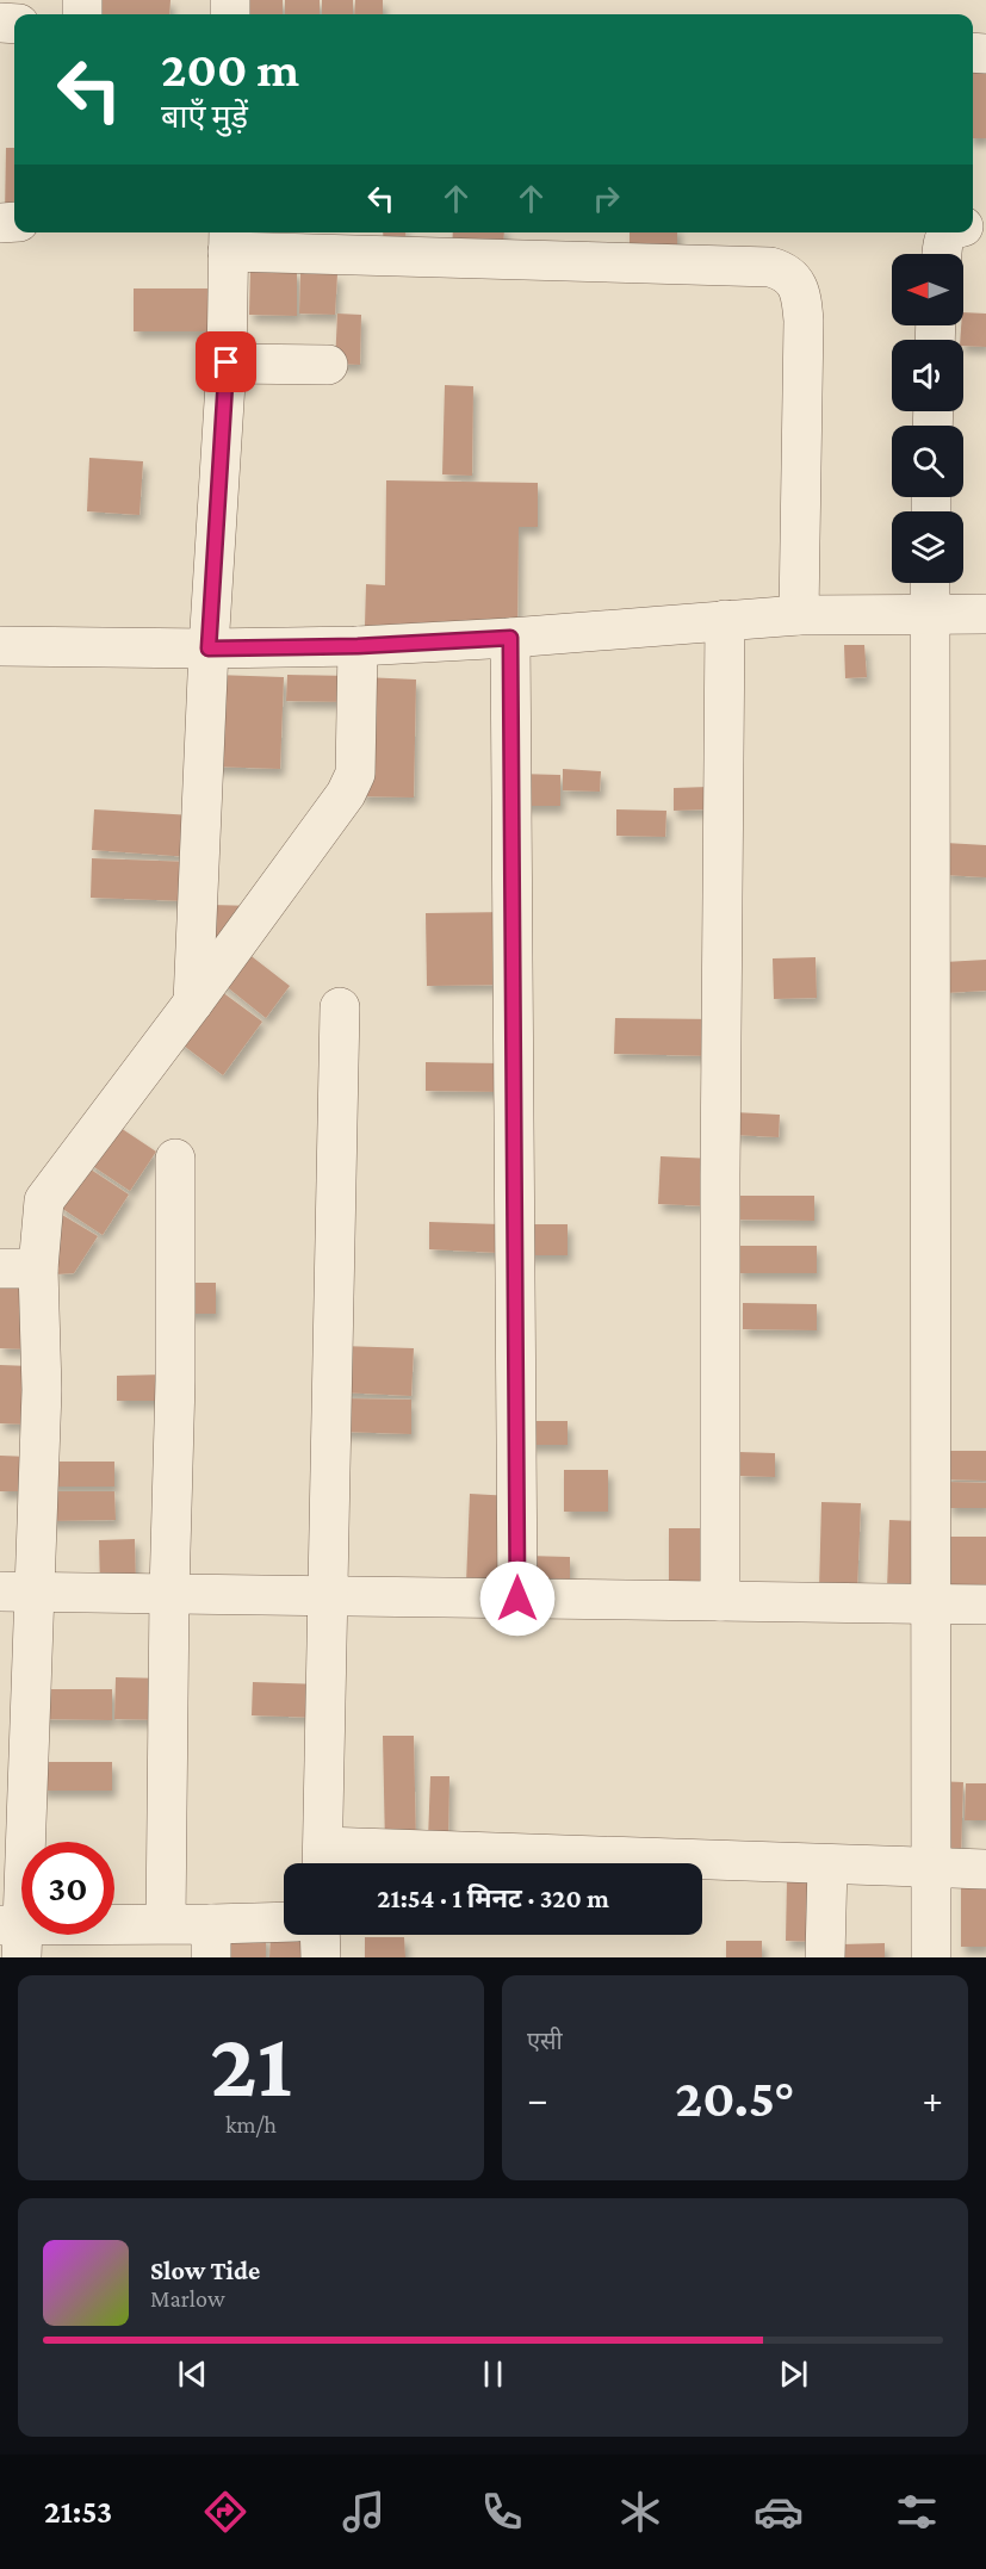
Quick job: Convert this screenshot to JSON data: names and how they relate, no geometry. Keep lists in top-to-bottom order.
{
  "north": "left",
  "page": {
    "turn": ["200 m", "बाएँ मुड़ें"],
    "limit": "30",
    "trip": "21:54 · 1 मिनट · 320 m",
    "tile": [
      ["21", "km/h"],
      "एसी"
    ],
    "heat": ["−", "20.5°", "+"],
    "song": ["Slow Tide", "Marlow"],
    "tabs": "21:53"
  }
}
